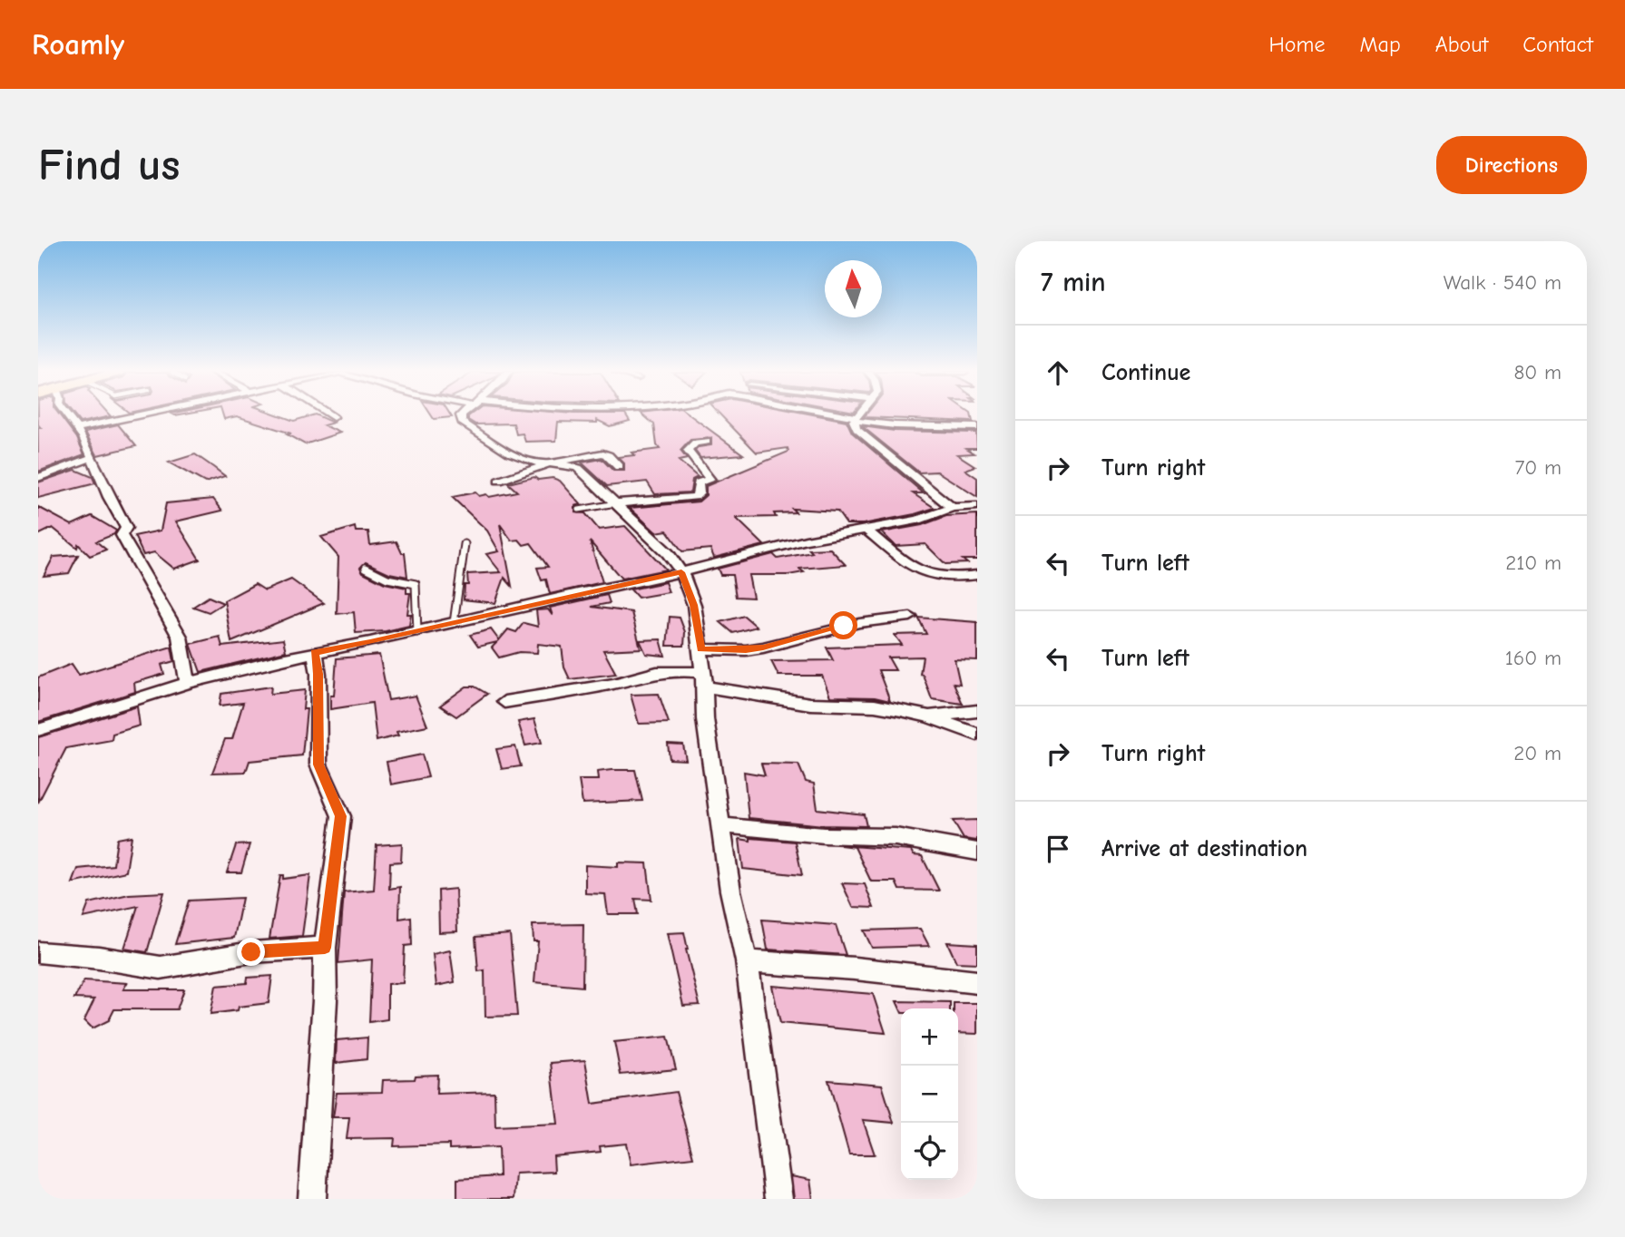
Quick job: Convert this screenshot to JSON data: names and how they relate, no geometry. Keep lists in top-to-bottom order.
{
  "north": "top",
  "page": {
    "header": "Roamly",
    "nav": [
      "Home",
      "Map",
      "About",
      "Contact"
    ],
    "buttons": "Directions",
    "title": "Find us",
    "heading": ["7 min", "Walk · 540 m"],
    "list": [
      ["Continue", "80 m"],
      ["Turn right", "70 m"],
      ["Turn left", "210 m"],
      ["Turn left", "160 m"],
      ["Turn right", "20 m"],
      "Arrive at destination"
    ],
    "map_buttons": ["+", "−"]
  }
}
